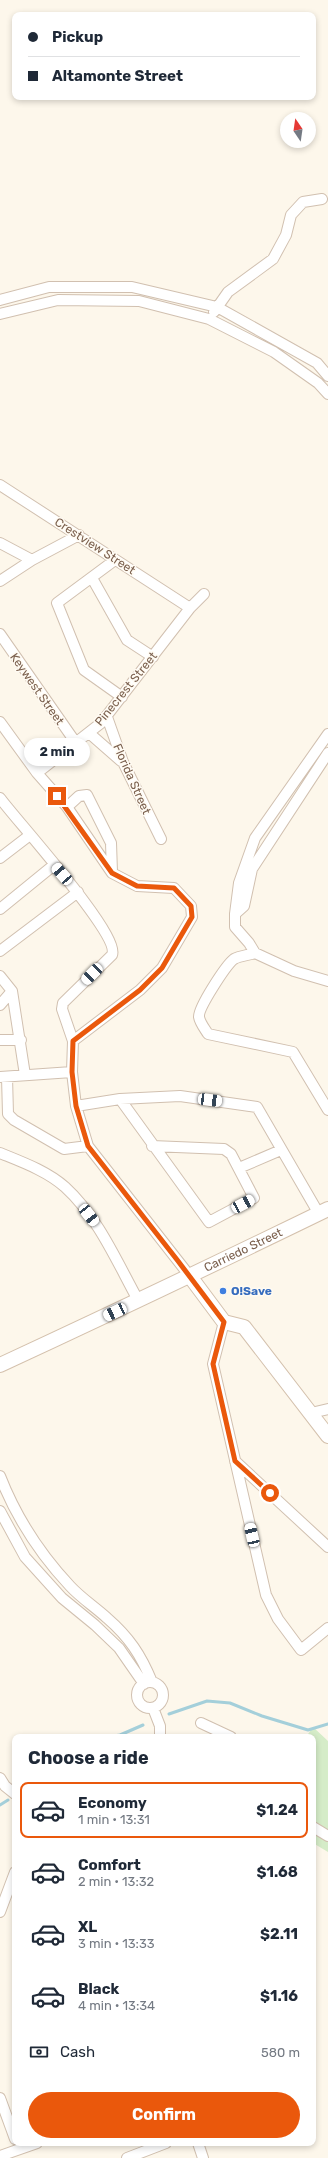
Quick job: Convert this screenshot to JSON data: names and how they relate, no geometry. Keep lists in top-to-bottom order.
{
  "streets": {
    "main road": ["Carriedo Street"],
    "street": [
      "Crestview Street",
      "Keywest Street",
      "Pinecrest Street",
      "Florida Street"
    ]
  },
  "crossings": [
    ["Crestview Street", "Pinecrest Street"],
    ["Keywest Street", "Pinecrest Street"],
    ["Pinecrest Street", "Florida Street"]
  ],
  "places": ["O!Save"],
  "north": "top",
  "page": {
    "banner": ["Pickup", "Altamonte Street"],
    "bubble": "2 min",
    "heading": "Choose a ride",
    "list": [
      {
        "name": "Economy",
        "note": "1 min · 13:31",
        "value": "$1.24"
      },
      {
        "name": "Comfort",
        "note": "2 min · 13:32",
        "value": "$1.68"
      },
      {
        "name": "XL",
        "note": "3 min · 13:33",
        "value": "$2.11"
      },
      {
        "name": "Black",
        "note": "4 min · 13:34",
        "value": "$1.16"
      }
    ],
    "pay": ["Cash", "580 m"],
    "buttons": "Confirm"
  }
}
